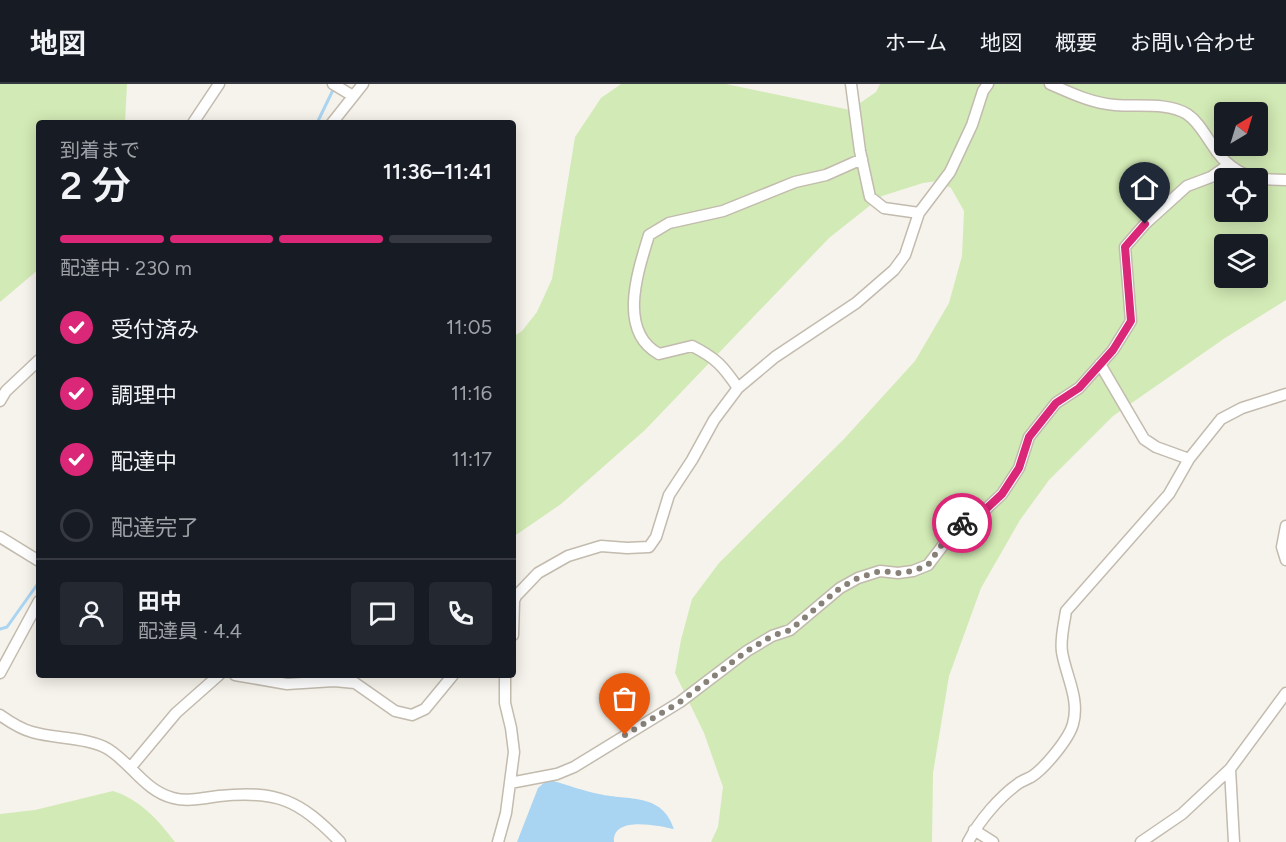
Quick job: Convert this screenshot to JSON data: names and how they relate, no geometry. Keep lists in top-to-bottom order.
{
  "north": "top right",
  "page": {
    "header": "地図",
    "nav": [
      "ホーム",
      "地図",
      "概要",
      "お問い合わせ"
    ],
    "heading": ["2 分", "到着まで", "11:36–11:41"],
    "panel": ["田中", "配達員 · 4.4"],
    "bar": "配達中 · 230 m",
    "list": [
      ["受付済み", "11:05"],
      ["調理中", "11:16"],
      ["配達中", "11:17"],
      "配達完了"
    ]
  }
}
